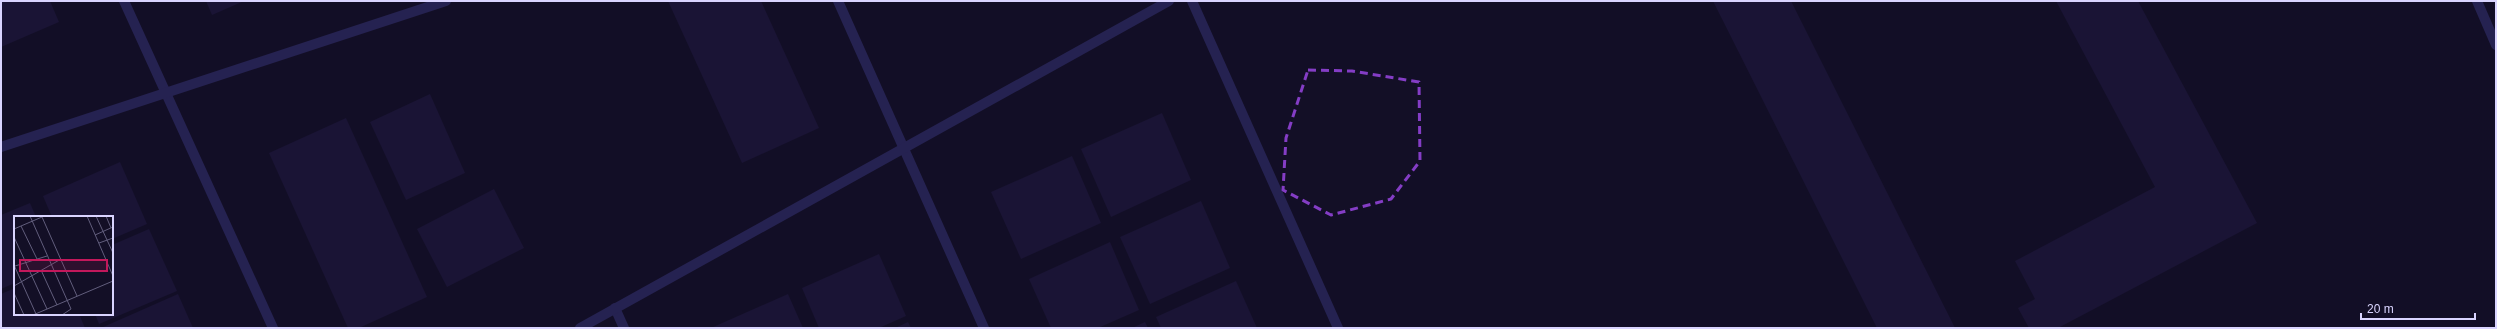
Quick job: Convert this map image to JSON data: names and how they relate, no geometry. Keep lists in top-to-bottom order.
{
  "scale_bar": "20 m"
}
